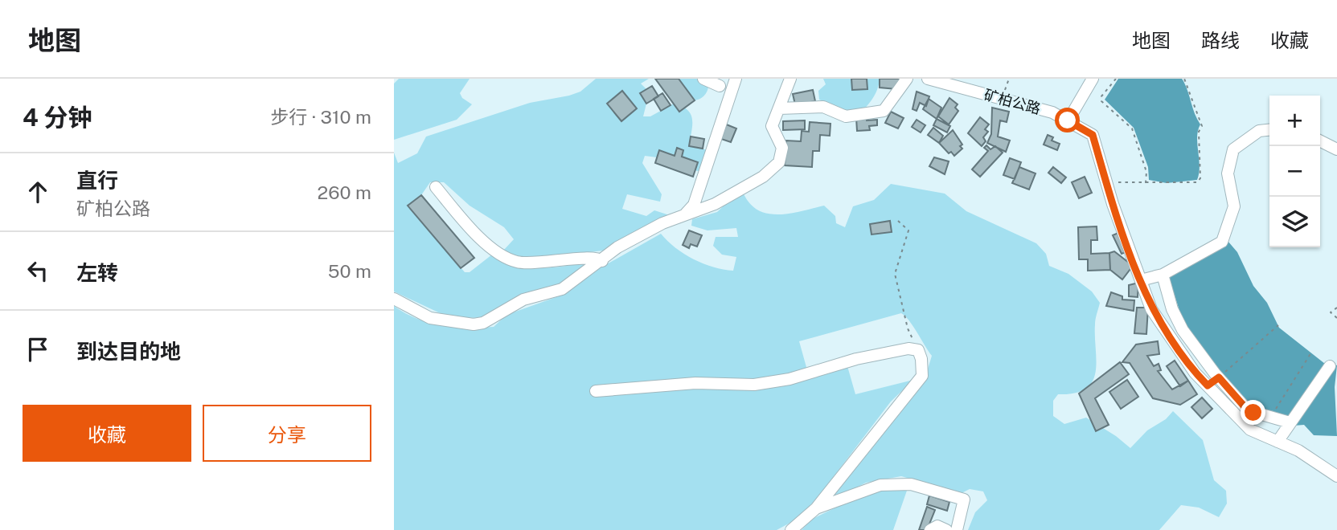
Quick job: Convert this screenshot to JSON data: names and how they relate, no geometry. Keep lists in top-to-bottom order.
{
  "streets": {
    "street": ["矿柏公路"]
  },
  "page": {
    "header": "地图",
    "nav": ["地图", "路线", "收藏"],
    "heading": ["4 分钟", "步行 · 310 m"],
    "map_buttons": ["+", "−"],
    "list": [
      ["直行", "矿柏公路", "260 m"],
      ["左转", "50 m"],
      "到达目的地"
    ],
    "buttons": ["收藏", "分享"]
  }
}
